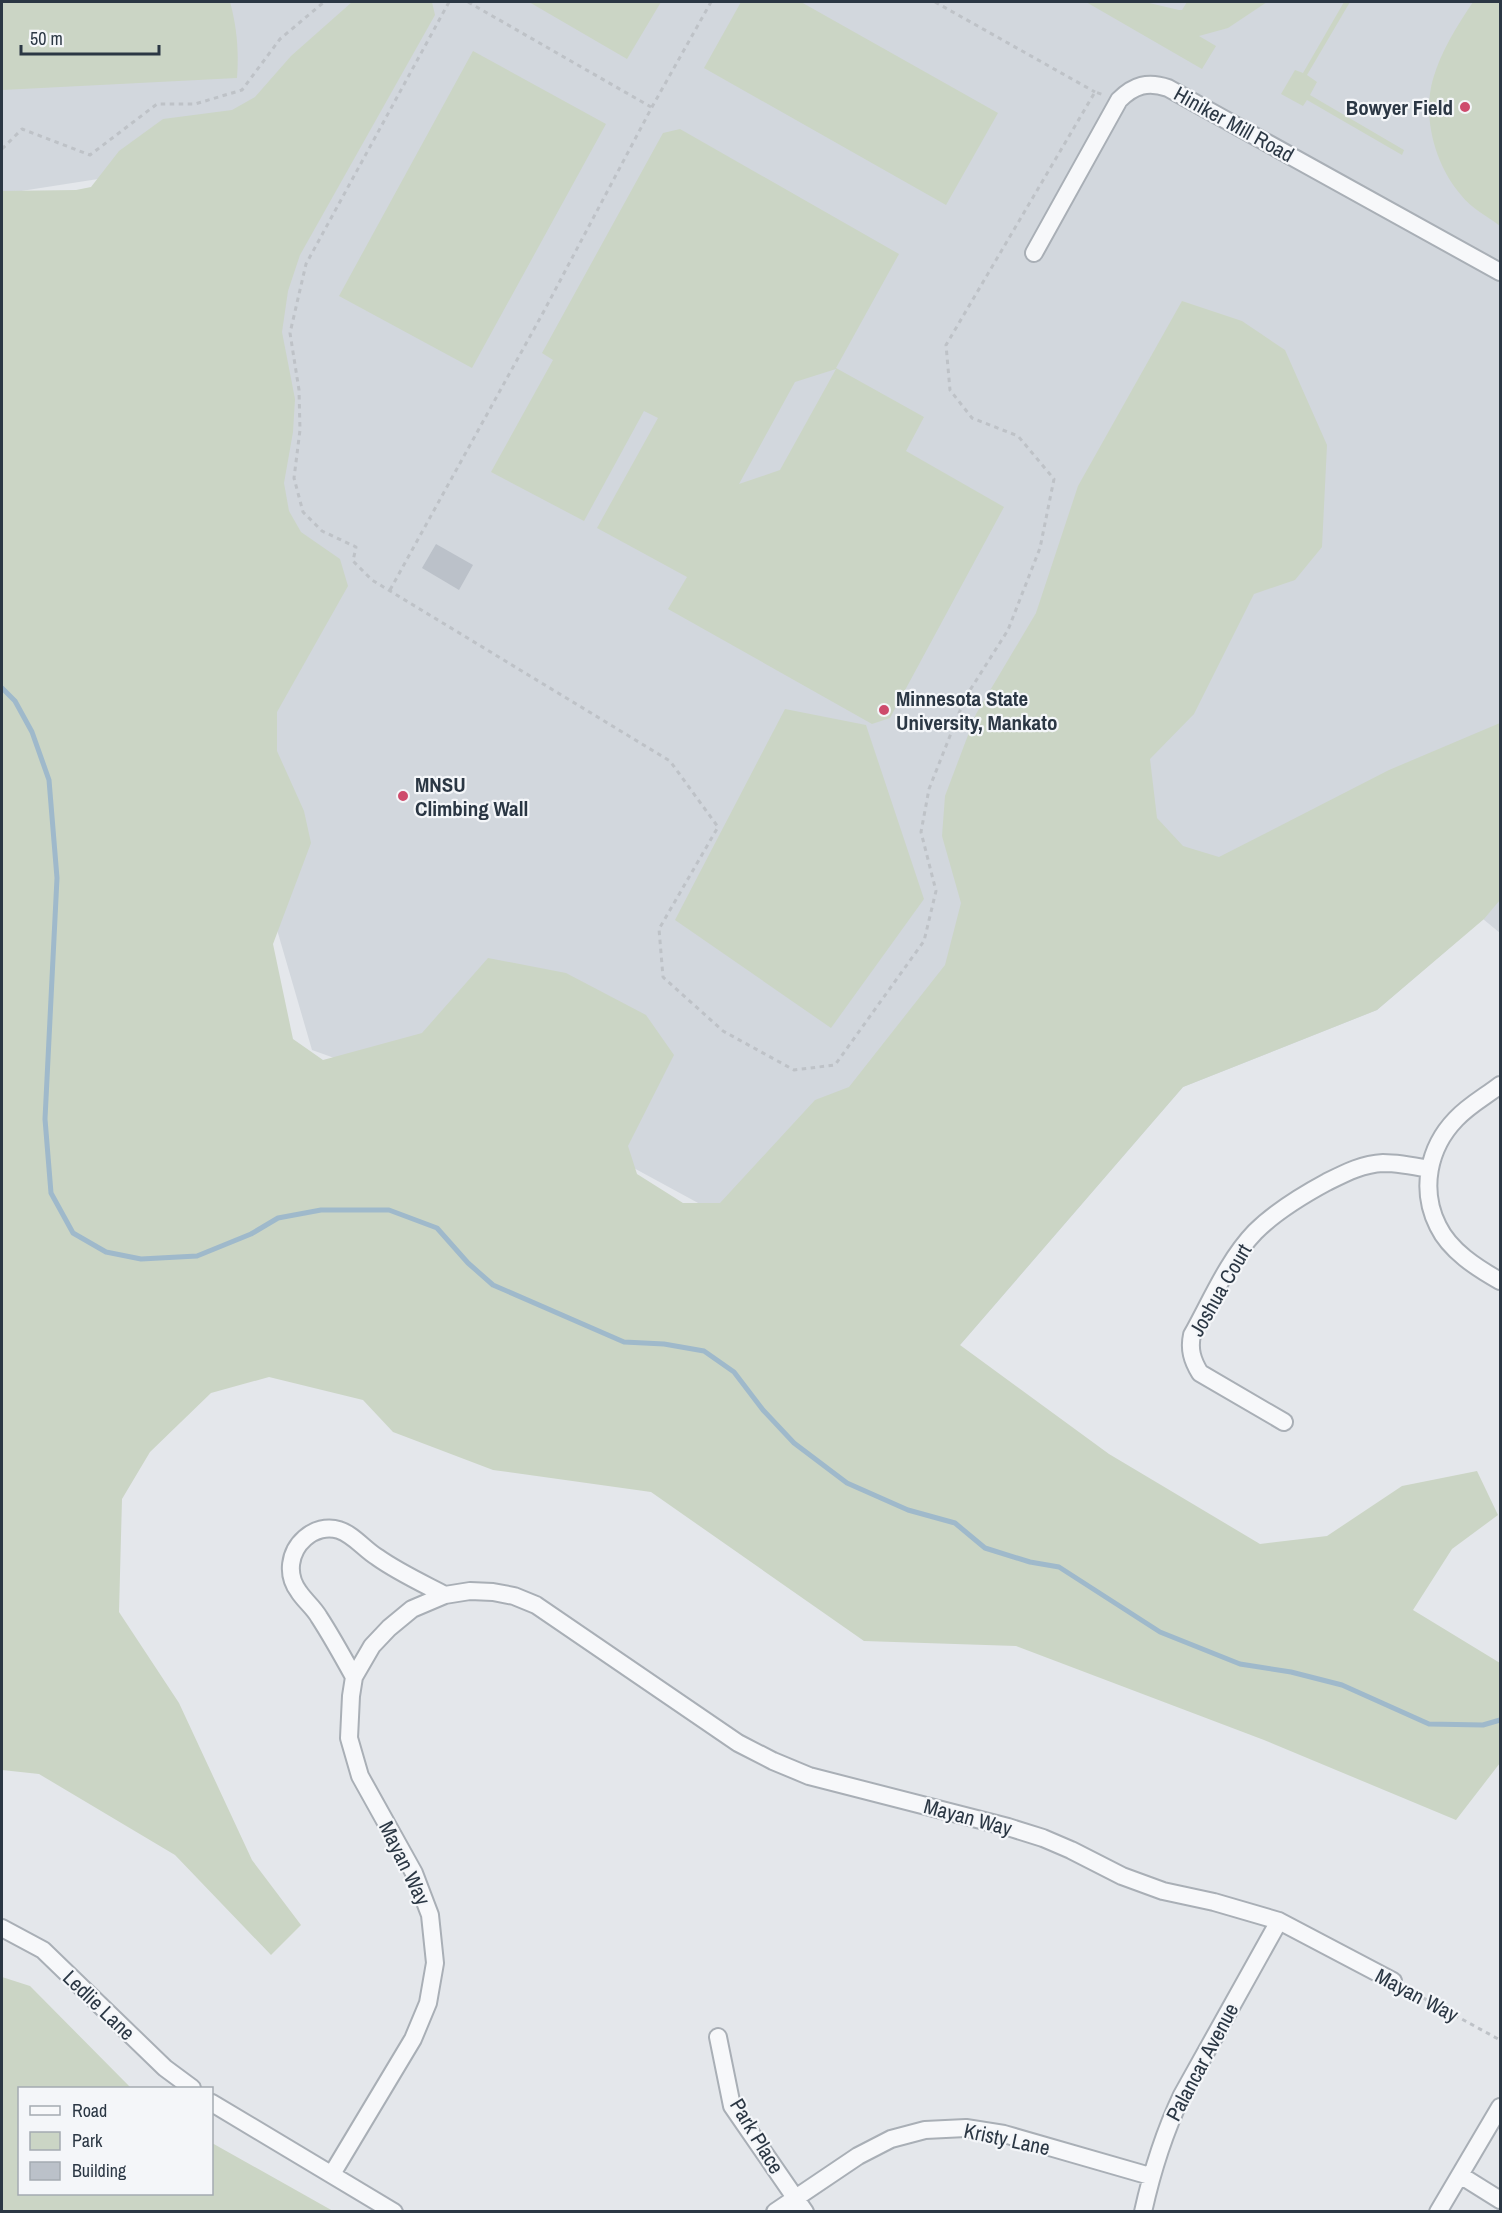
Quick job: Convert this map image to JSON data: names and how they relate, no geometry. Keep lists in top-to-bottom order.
{
  "streets": {
    "street": [
      "Hiniker Mill Road",
      "Joshua Court",
      "Mayan Way",
      "Ledlie Lane",
      "Palancar Avenue",
      "Park Place",
      "Kristy Lane"
    ]
  },
  "crossings": [
    ["Mayan Way", "Palancar Avenue"],
    ["Palancar Avenue", "Kristy Lane"],
    ["Park Place", "Kristy Lane"]
  ],
  "places": ["Bowyer Field", "Minnesota State University, Mankato", "MNSU Climbing Wall"],
  "legend": ["Road", "Park", "Building"],
  "scale_bar": "50 m"
}
